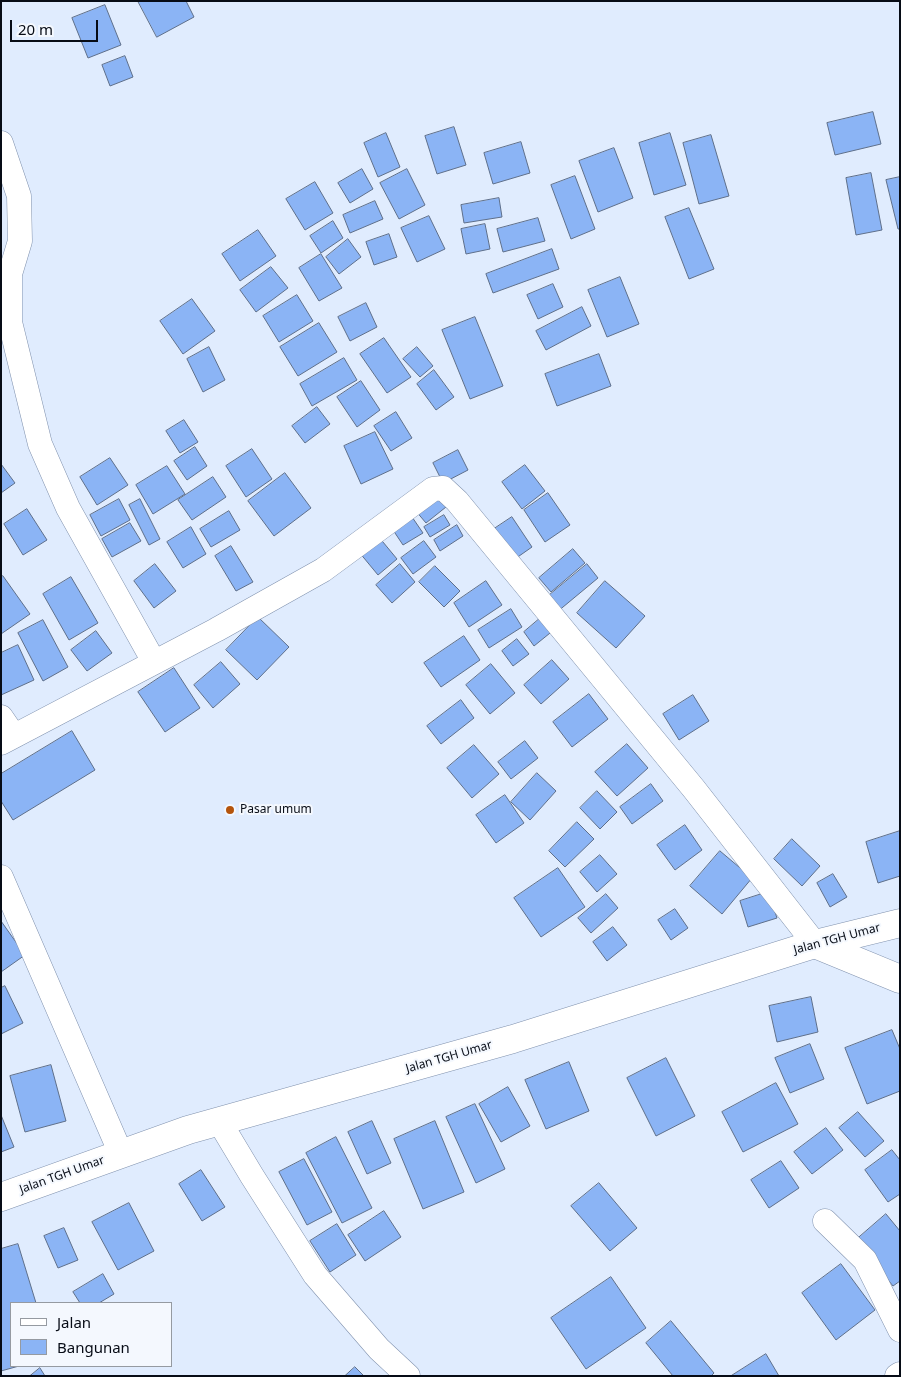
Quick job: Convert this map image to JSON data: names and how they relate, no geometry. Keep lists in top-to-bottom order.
{
  "streets": {
    "main road": ["Jalan TGH Umar"]
  },
  "places": ["Pasar umum"],
  "legend": ["Jalan", "Bangunan"],
  "scale_bar": "20 m"
}
